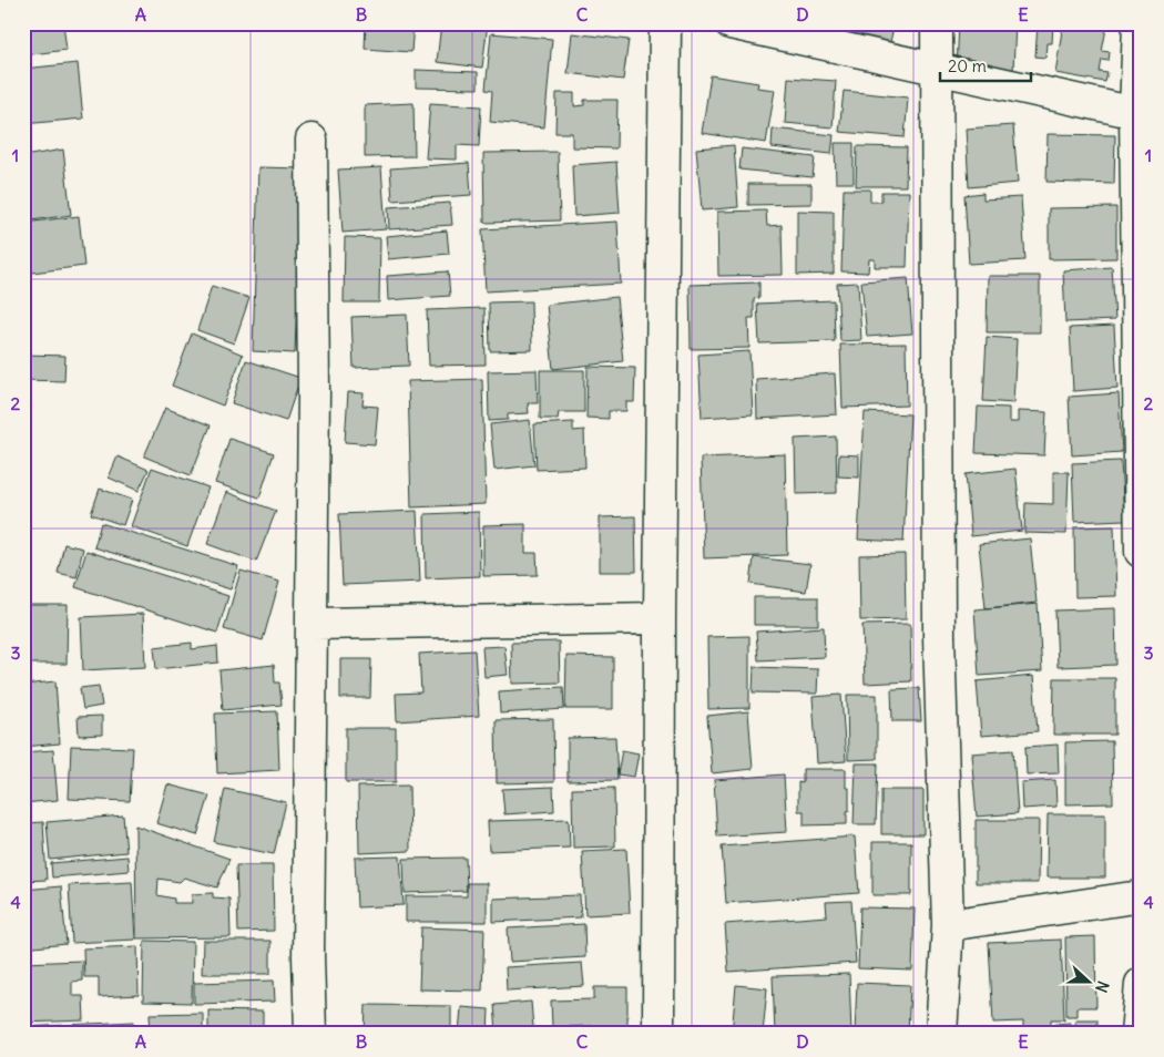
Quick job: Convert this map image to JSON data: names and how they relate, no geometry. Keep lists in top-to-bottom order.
{
  "scale_bar": "20 m",
  "north": "right",
  "grid": {
    "columns": [
      "A",
      "B",
      "C",
      "D",
      "E"
    ],
    "rows": [
      "1",
      "2",
      "3",
      "4"
    ]
  }
}
